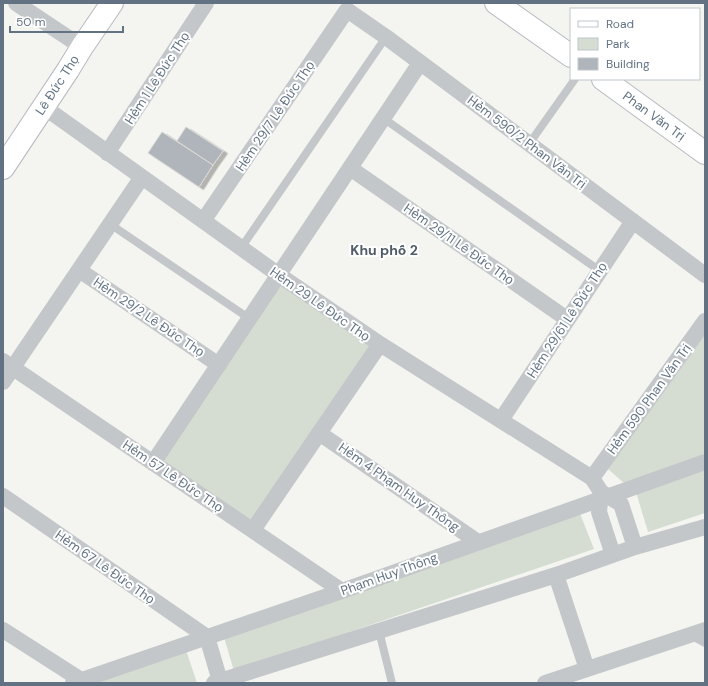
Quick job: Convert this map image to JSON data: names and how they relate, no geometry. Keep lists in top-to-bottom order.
{
  "streets": {
    "main road": ["Lê Đức Thọ", "Phan Văn Trị"],
    "street": [
      "Hẻm 1 Lê Đức Thọ",
      "Hẻm 29/7 Lê Đức Thọ",
      "Hẻm 590/2 Phan Văn Trị",
      "Hẻm 29/11 Lê Đức Thọ",
      "Hẻm 29 Lê Đức Thọ",
      "Hẻm 29/2 Lê Đức Thọ",
      "Hẻm 29/61 Lê Đức Thọ",
      "Hẻm 590 Phan Văn Trị",
      "Hẻm 57 Lê Đức Thọ",
      "Hẻm 4 Phạm Huy Thông",
      "Hẻm 67 Lê Đức Thọ",
      "Phạm Huy Thông"
    ]
  },
  "crossings": [
    ["Hẻm 1 Lê Đức Thọ", "Hẻm 29 Lê Đức Thọ"],
    ["Lê Đức Thọ", "Hẻm 29 Lê Đức Thọ"],
    ["Hẻm 29/7 Lê Đức Thọ", "Hẻm 590/2 Phan Văn Trị"],
    ["Hẻm 29/7 Lê Đức Thọ", "Hẻm 29 Lê Đức Thọ"],
    ["Hẻm 590/2 Phan Văn Trị", "Hẻm 29/61 Lê Đức Thọ"],
    ["Hẻm 29/11 Lê Đức Thọ", "Hẻm 29/61 Lê Đức Thọ"],
    ["Hẻm 29 Lê Đức Thọ", "Hẻm 29/2 Lê Đức Thọ"],
    ["Hẻm 29 Lê Đức Thọ", "Hẻm 29/61 Lê Đức Thọ"],
    ["Hẻm 29 Lê Đức Thọ", "Hẻm 590 Phan Văn Trị"],
    ["Hẻm 29 Lê Đức Thọ", "Phạm Huy Thông"],
    ["Hẻm 29/2 Lê Đức Thọ", "Hẻm 57 Lê Đức Thọ"],
    ["Hẻm 57 Lê Đức Thọ", "Phạm Huy Thông"],
    ["Hẻm 4 Phạm Huy Thông", "Phạm Huy Thông"],
    ["Hẻm 67 Lê Đức Thọ", "Phạm Huy Thông"]
  ],
  "districts": ["Khu phố 2"],
  "legend": ["Road", "Park", "Building"],
  "scale_bar": "50 m"
}
